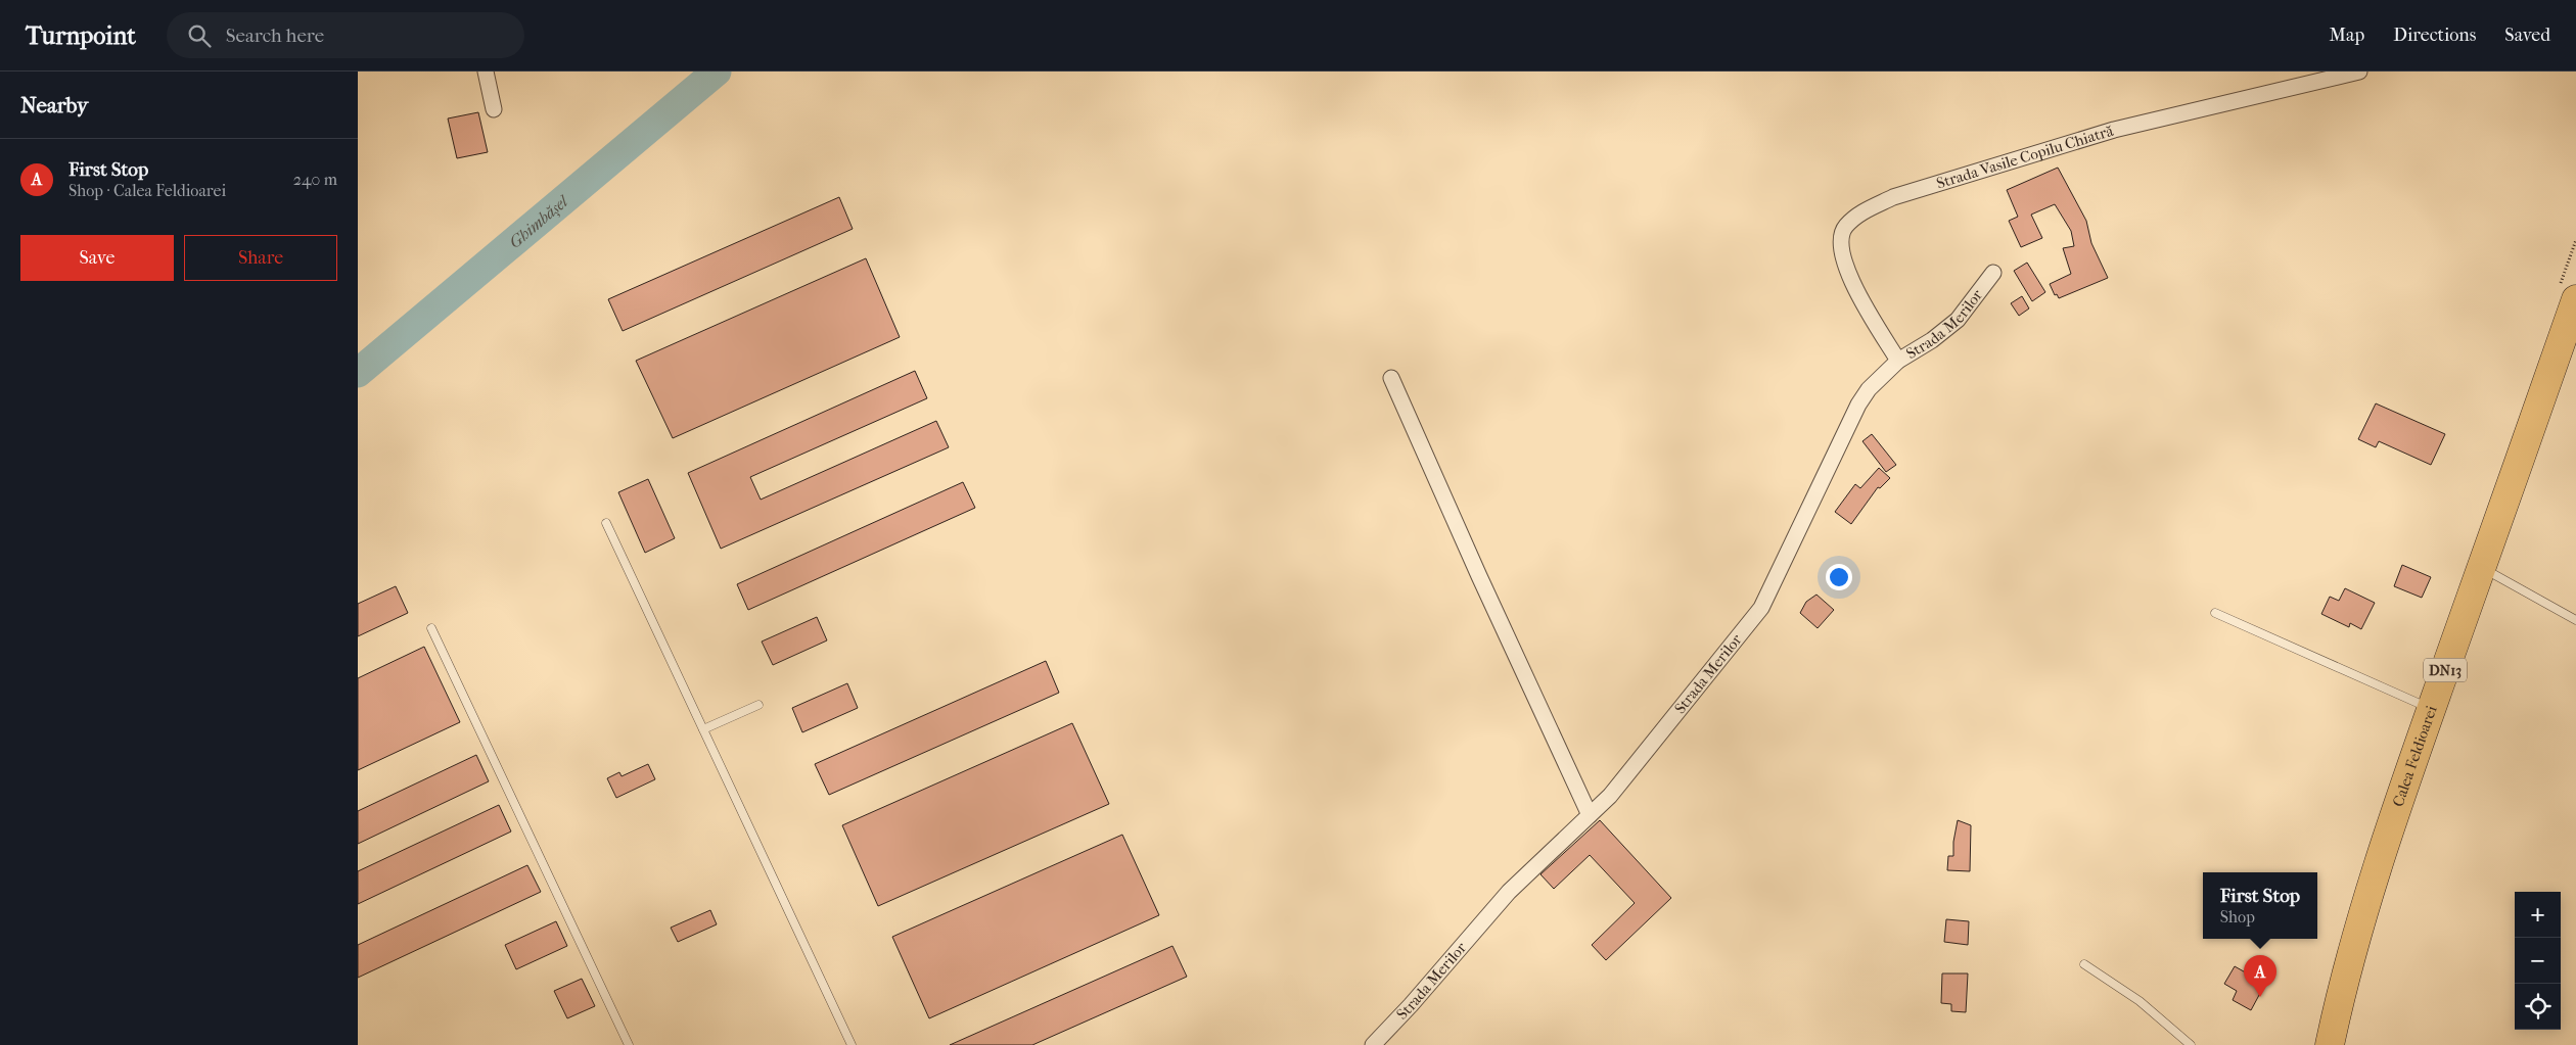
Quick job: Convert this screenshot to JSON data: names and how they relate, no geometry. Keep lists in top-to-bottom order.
{
  "streets": {
    "highway": ["DN13", "Calea Feldioarei"],
    "street": ["Strada Vasile Copilu Chiatră", "Strada Merilor"]
  },
  "crossings": [
    ["Strada Vasile Copilu Chiatră", "Strada Merilor"]
  ],
  "water": ["Ghimbășel"],
  "page": {
    "header": "Turnpoint",
    "search": "Search here",
    "nav": ["Map", "Directions", "Saved"],
    "heading": "Nearby",
    "list": [
      {
        "mark": "A",
        "name": "First Stop",
        "note": "Shop · Calea Feldioarei",
        "value": "240 m"
      }
    ],
    "buttons": ["Save", "Share"],
    "popup": ["First Stop", "Shop"],
    "map_buttons": ["+", "−"],
    "pins": "A"
  }
}
